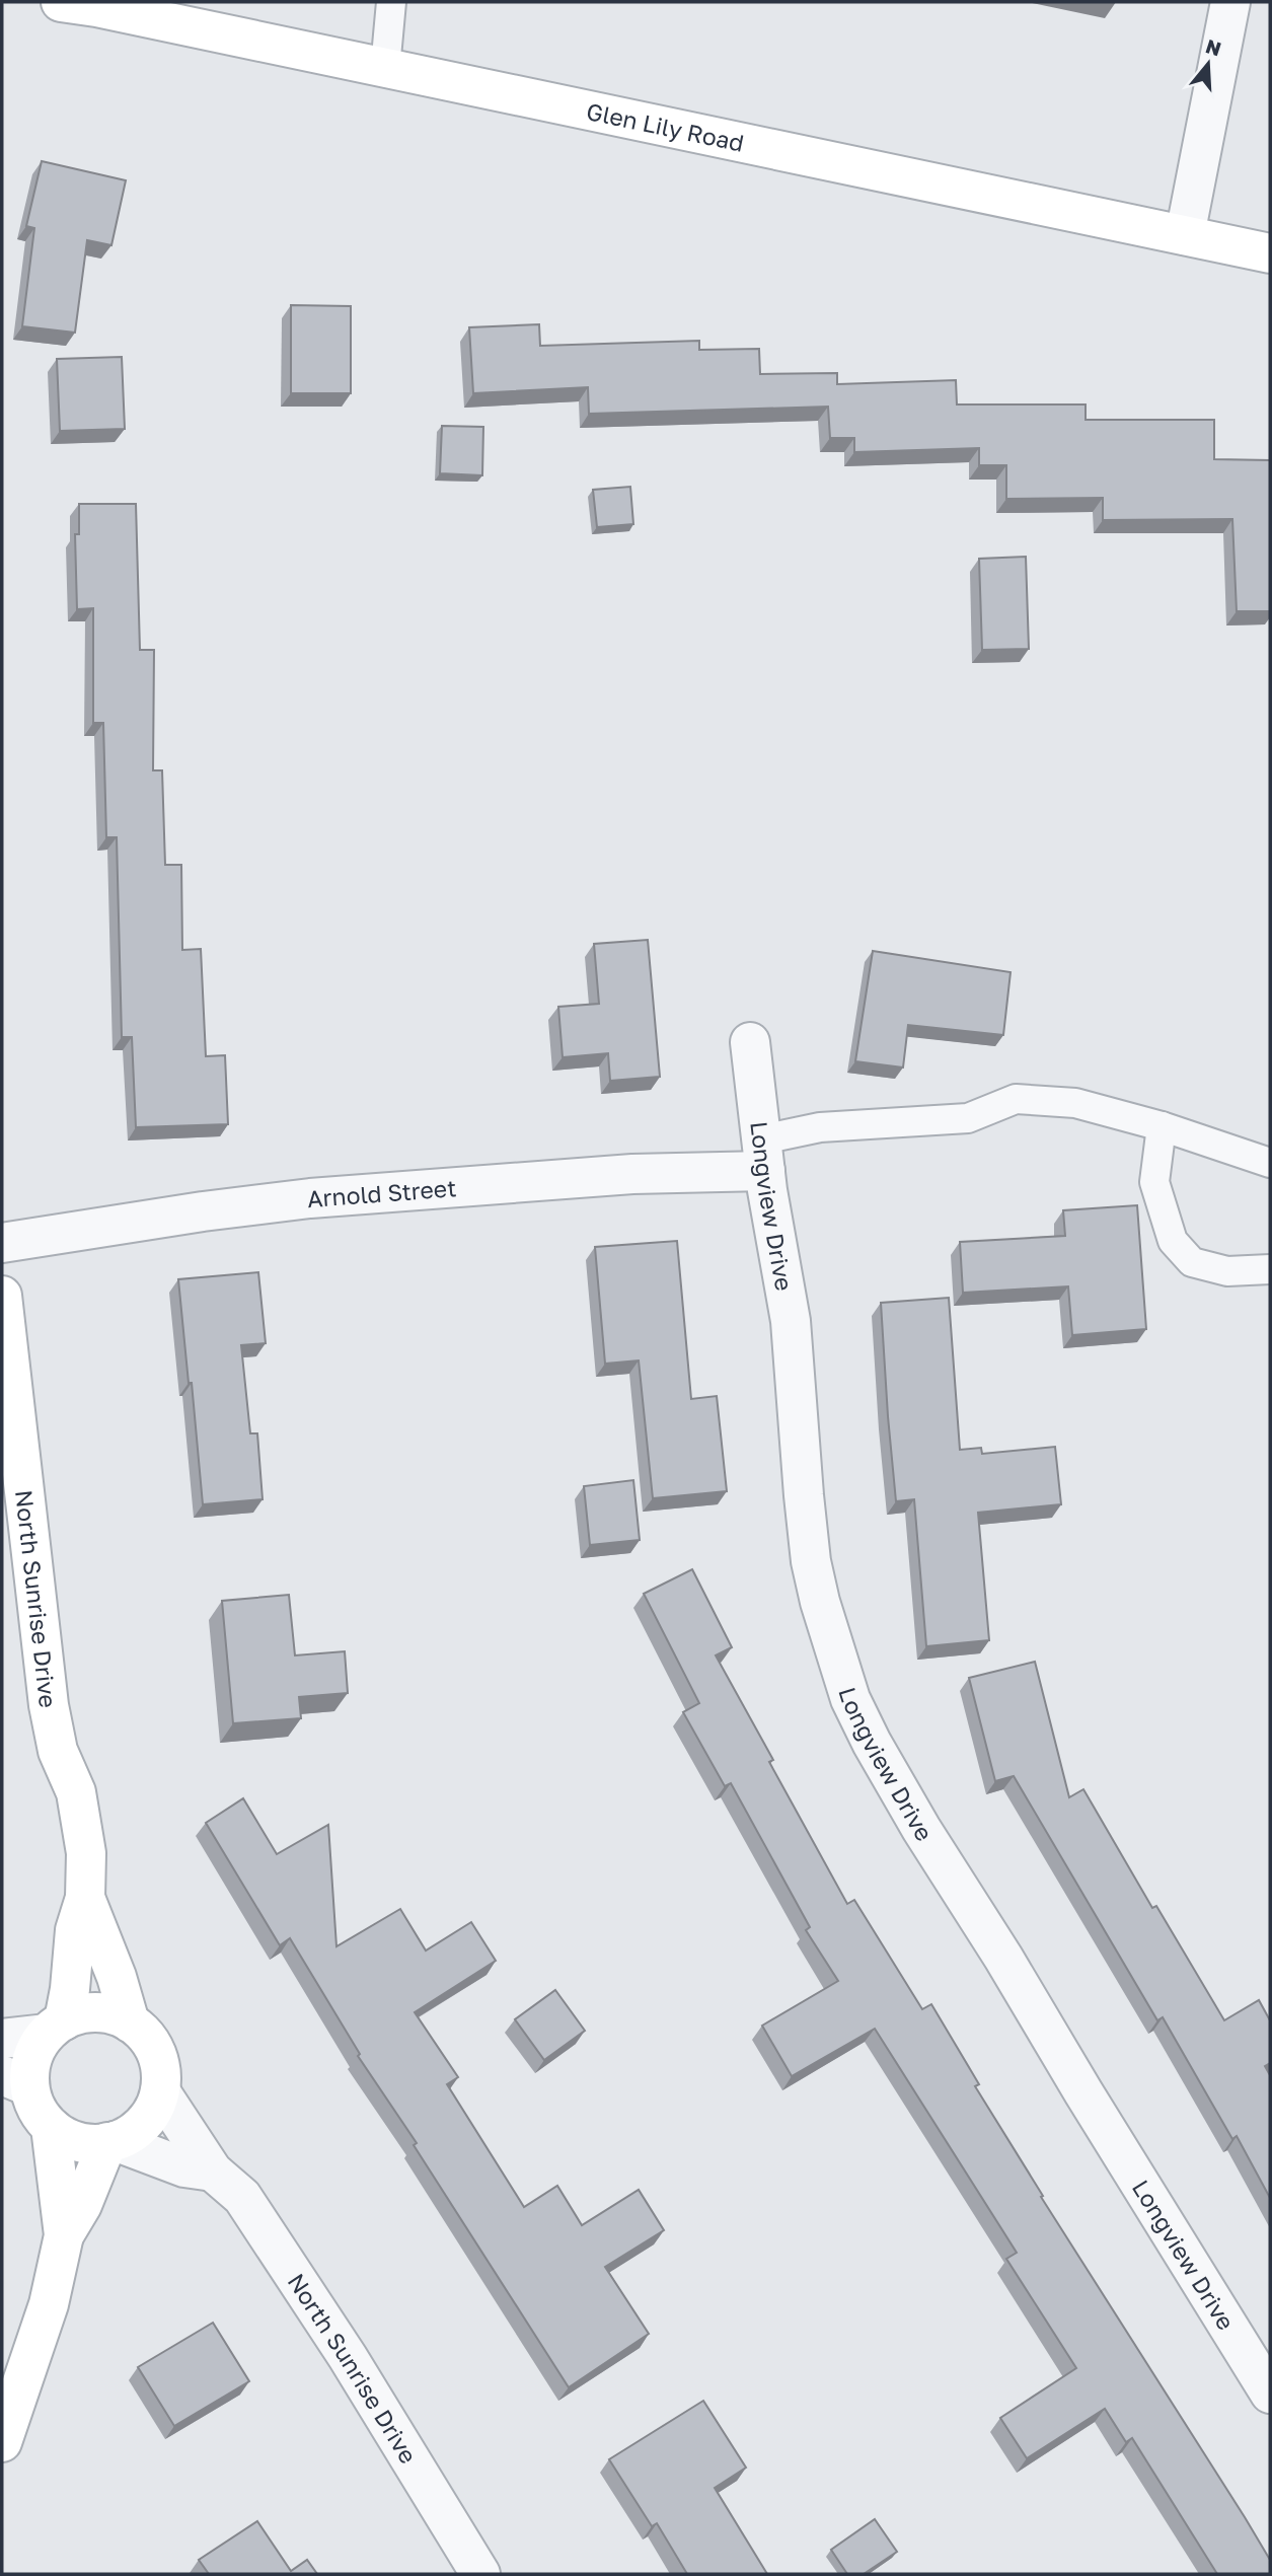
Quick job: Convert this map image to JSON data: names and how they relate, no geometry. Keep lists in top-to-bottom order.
{
  "streets": {
    "street": [
      "Glen Lily Road",
      "Arnold Street",
      "Longview Drive",
      "North Sunrise Drive"
    ]
  },
  "crossings": [
    ["Arnold Street", "Longview Drive"]
  ],
  "north": "top"
}
